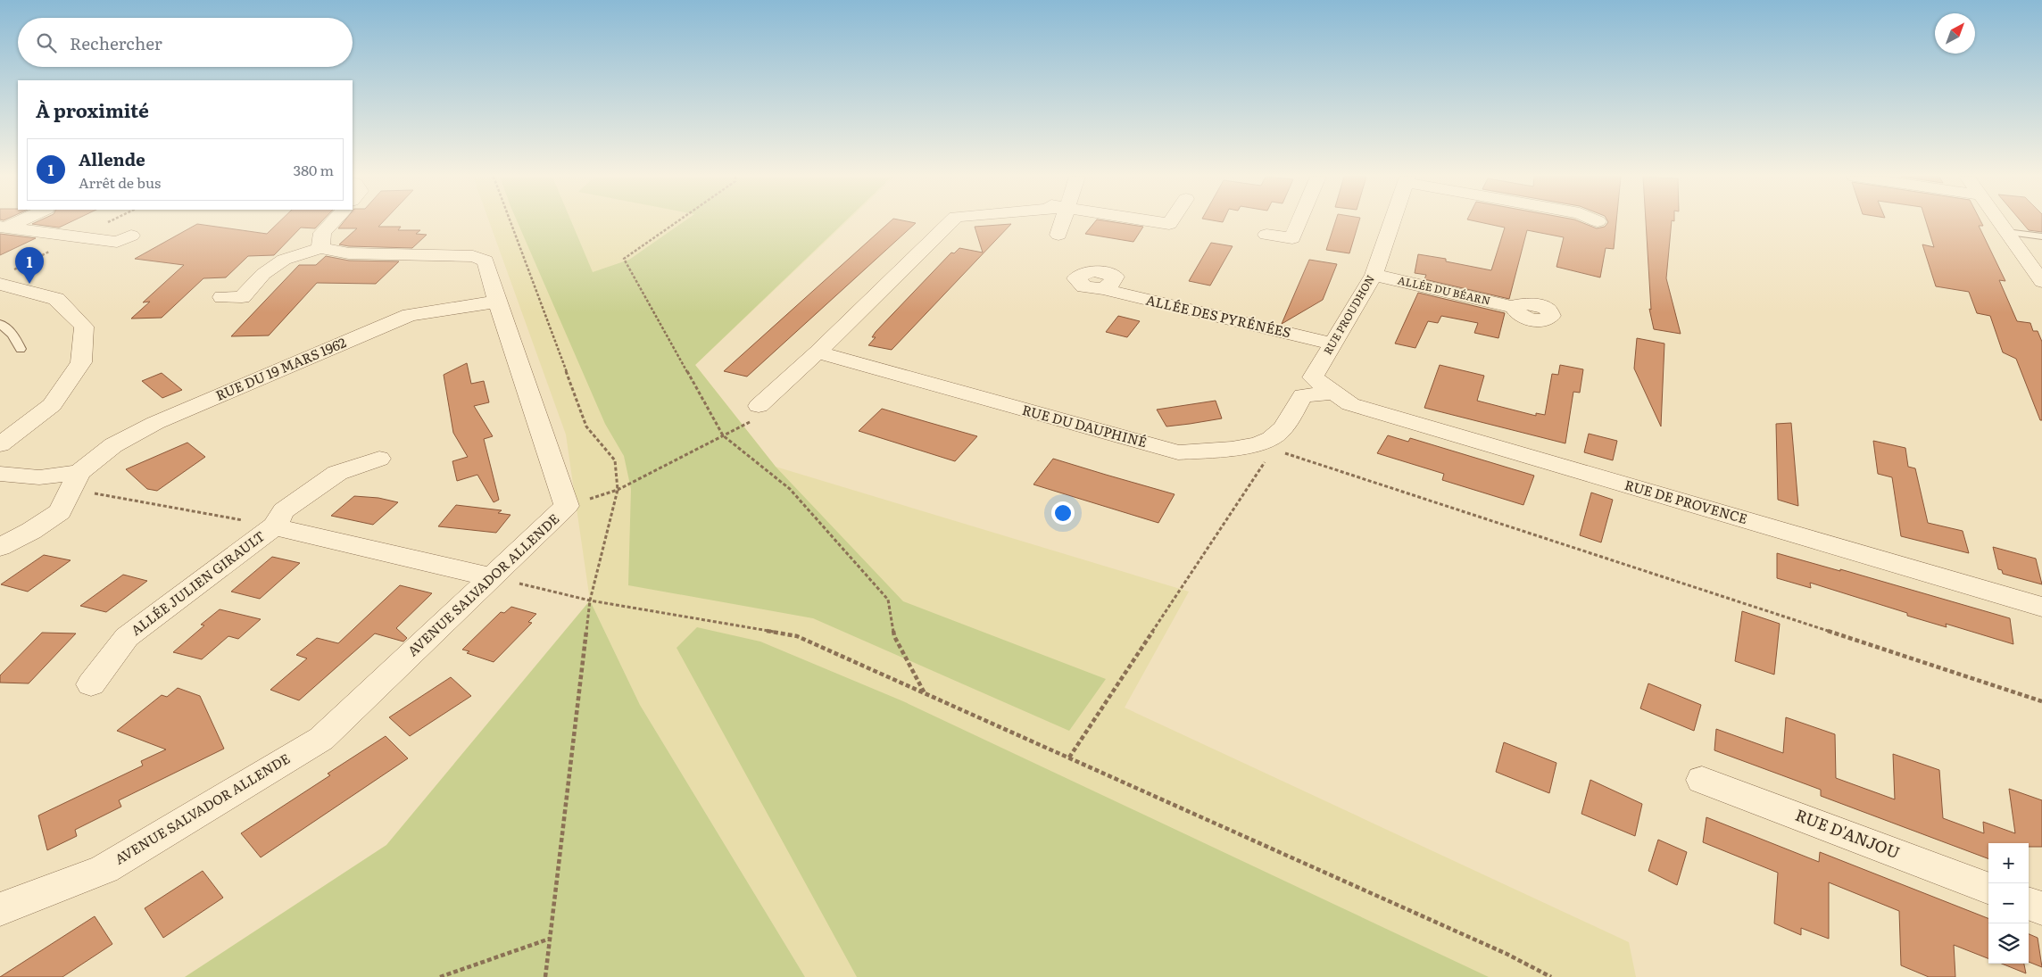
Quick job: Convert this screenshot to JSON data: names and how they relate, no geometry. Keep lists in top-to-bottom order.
{
  "streets": {
    "street": [
      "ALLÉE DU BÉARN",
      "RUE PROUDHON",
      "ALLÉE DES PYRÉNÉES",
      "RUE DU 19 MARS 1962",
      "RUE DU DAUPHINÉ",
      "RUE DE PROVENCE",
      "ALLÉE JULIEN GIRAULT",
      "AVENUE SALVADOR ALLENDE",
      "RUE D'ANJOU"
    ]
  },
  "crossings": [
    ["ALLÉE DU BÉARN", "RUE PROUDHON"],
    ["RUE PROUDHON", "ALLÉE DES PYRÉNÉES"],
    ["RUE PROUDHON", "RUE DU DAUPHINÉ"],
    ["RUE PROUDHON", "RUE DE PROVENCE"],
    ["RUE DU 19 MARS 1962", "AVENUE SALVADOR ALLENDE"],
    ["RUE DU DAUPHINÉ", "RUE DE PROVENCE"],
    ["ALLÉE JULIEN GIRAULT", "AVENUE SALVADOR ALLENDE"]
  ],
  "north": "top right",
  "page": {
    "search": "Rechercher",
    "heading": "À proximité",
    "list": [
      {
        "mark": "1",
        "name": "Allende",
        "note": "Arrêt de bus",
        "value": "380 m"
      }
    ],
    "pins": "1",
    "map_buttons": ["+", "−"]
  }
}
